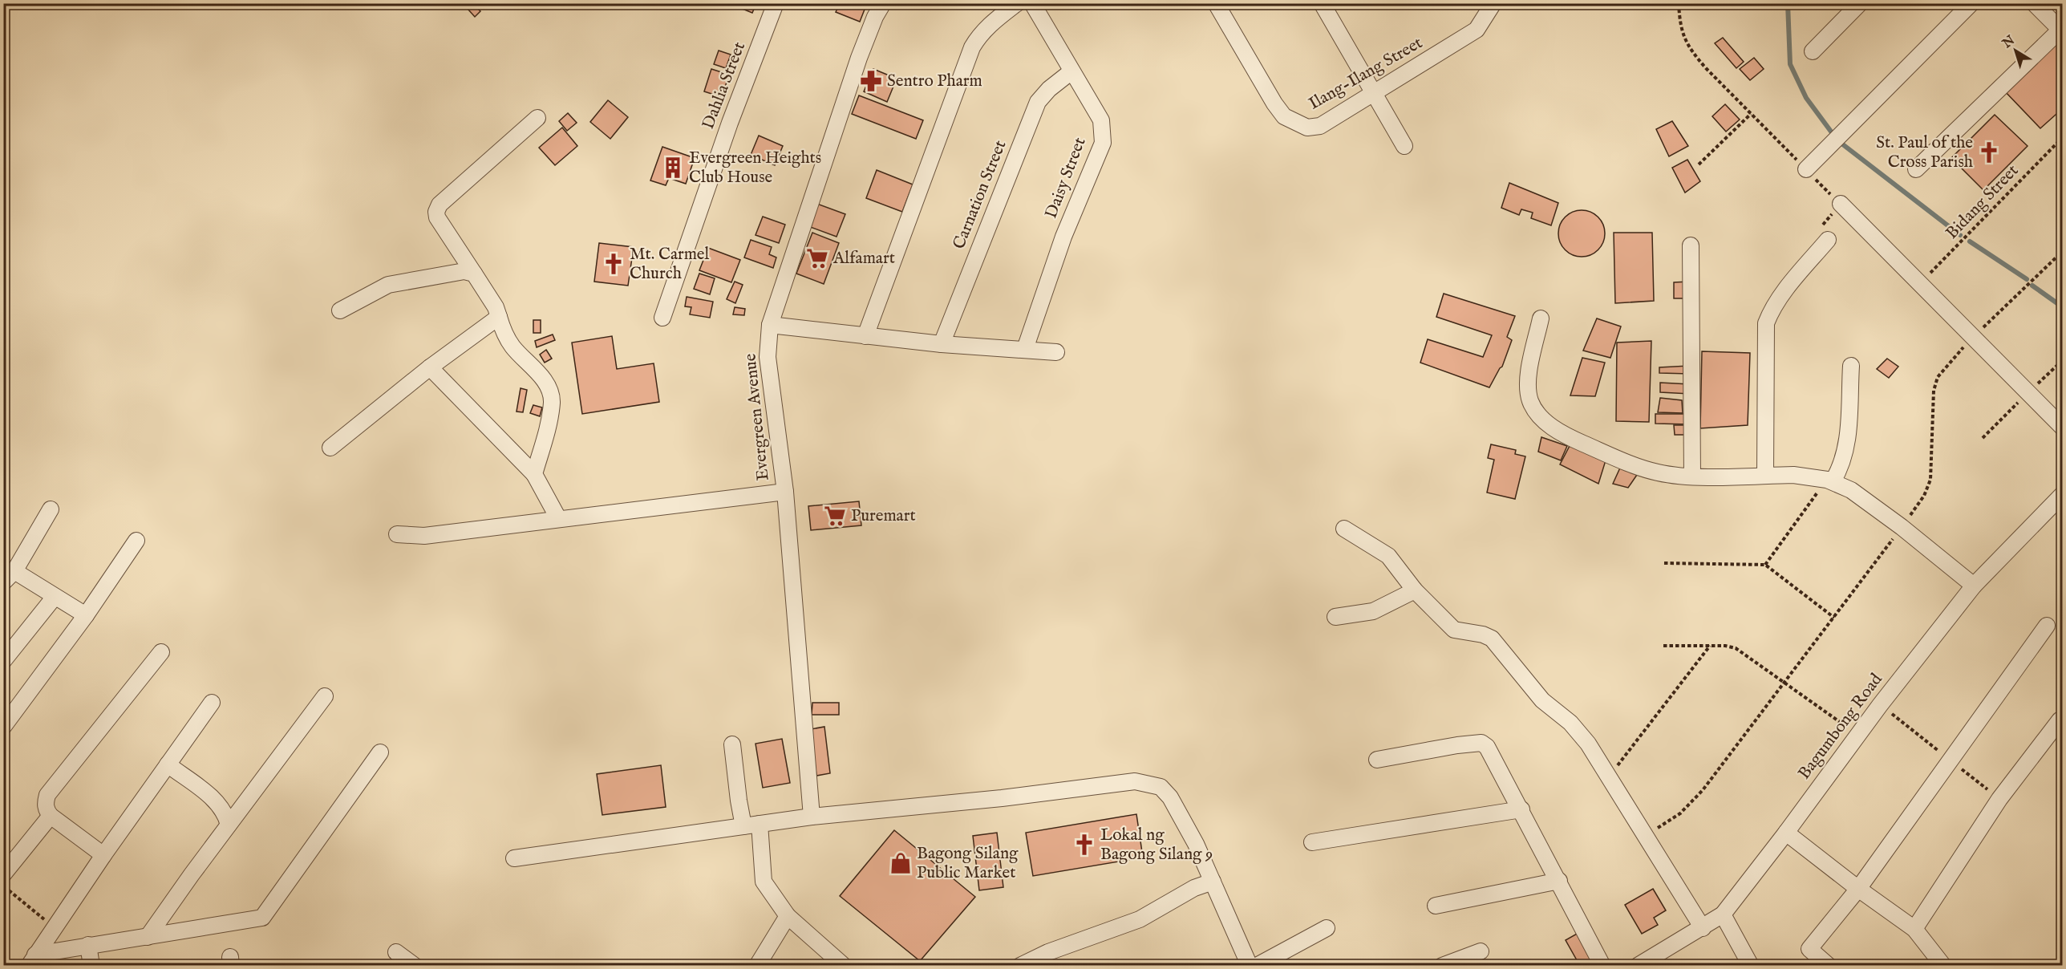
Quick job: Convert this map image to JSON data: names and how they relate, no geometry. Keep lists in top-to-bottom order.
{
  "streets": {
    "street": [
      "Ilang-Ilang Street",
      "Dahlia Street",
      "Daisy Street",
      "Carnation Street",
      "Evergreen Avenue",
      "Bagumbong Road"
    ],
    "path": ["Bidang Street"]
  },
  "crossings": [
    ["Daisy Street", "Carnation Street"]
  ],
  "places": {
    "pharmacy": ["Sentro Pharm"],
    "church": ["St. Paul of the Cross Parish", "Mt. Carmel Church", "Lokal ng Bagong Silang 9"],
    "building": ["Evergreen Heights Club House"],
    "supermarket": ["Alfamart", "Puremart"],
    "shop": ["Bagong Silang Public Market"]
  },
  "north": "top left"
}
